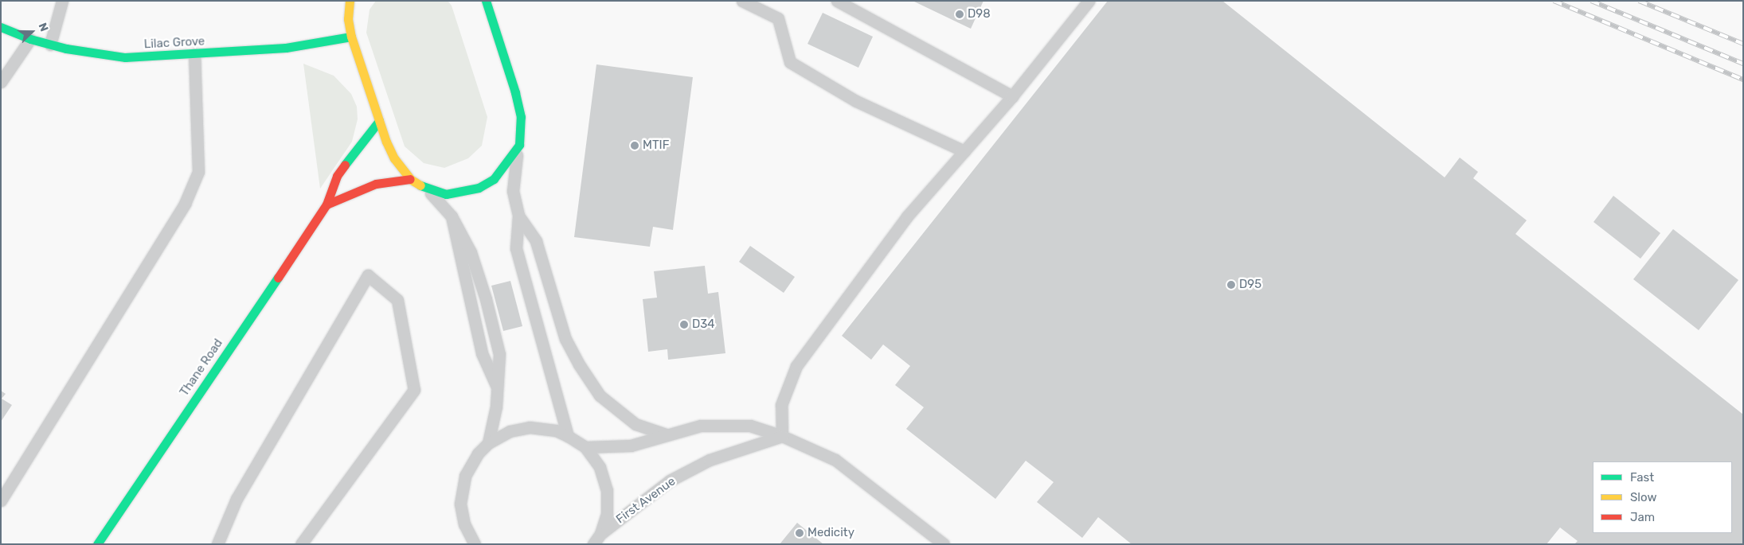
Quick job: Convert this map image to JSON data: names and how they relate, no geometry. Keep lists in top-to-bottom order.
{
  "streets": {
    "street": ["Lilac Grove", "Thane Road"],
    "lane": ["First Avenue"]
  },
  "places": [
    "D98",
    "MTIF",
    "D95",
    "D34",
    "Medicity"
  ],
  "legend": ["Fast", "Slow", "Jam"],
  "north": "right"
}
